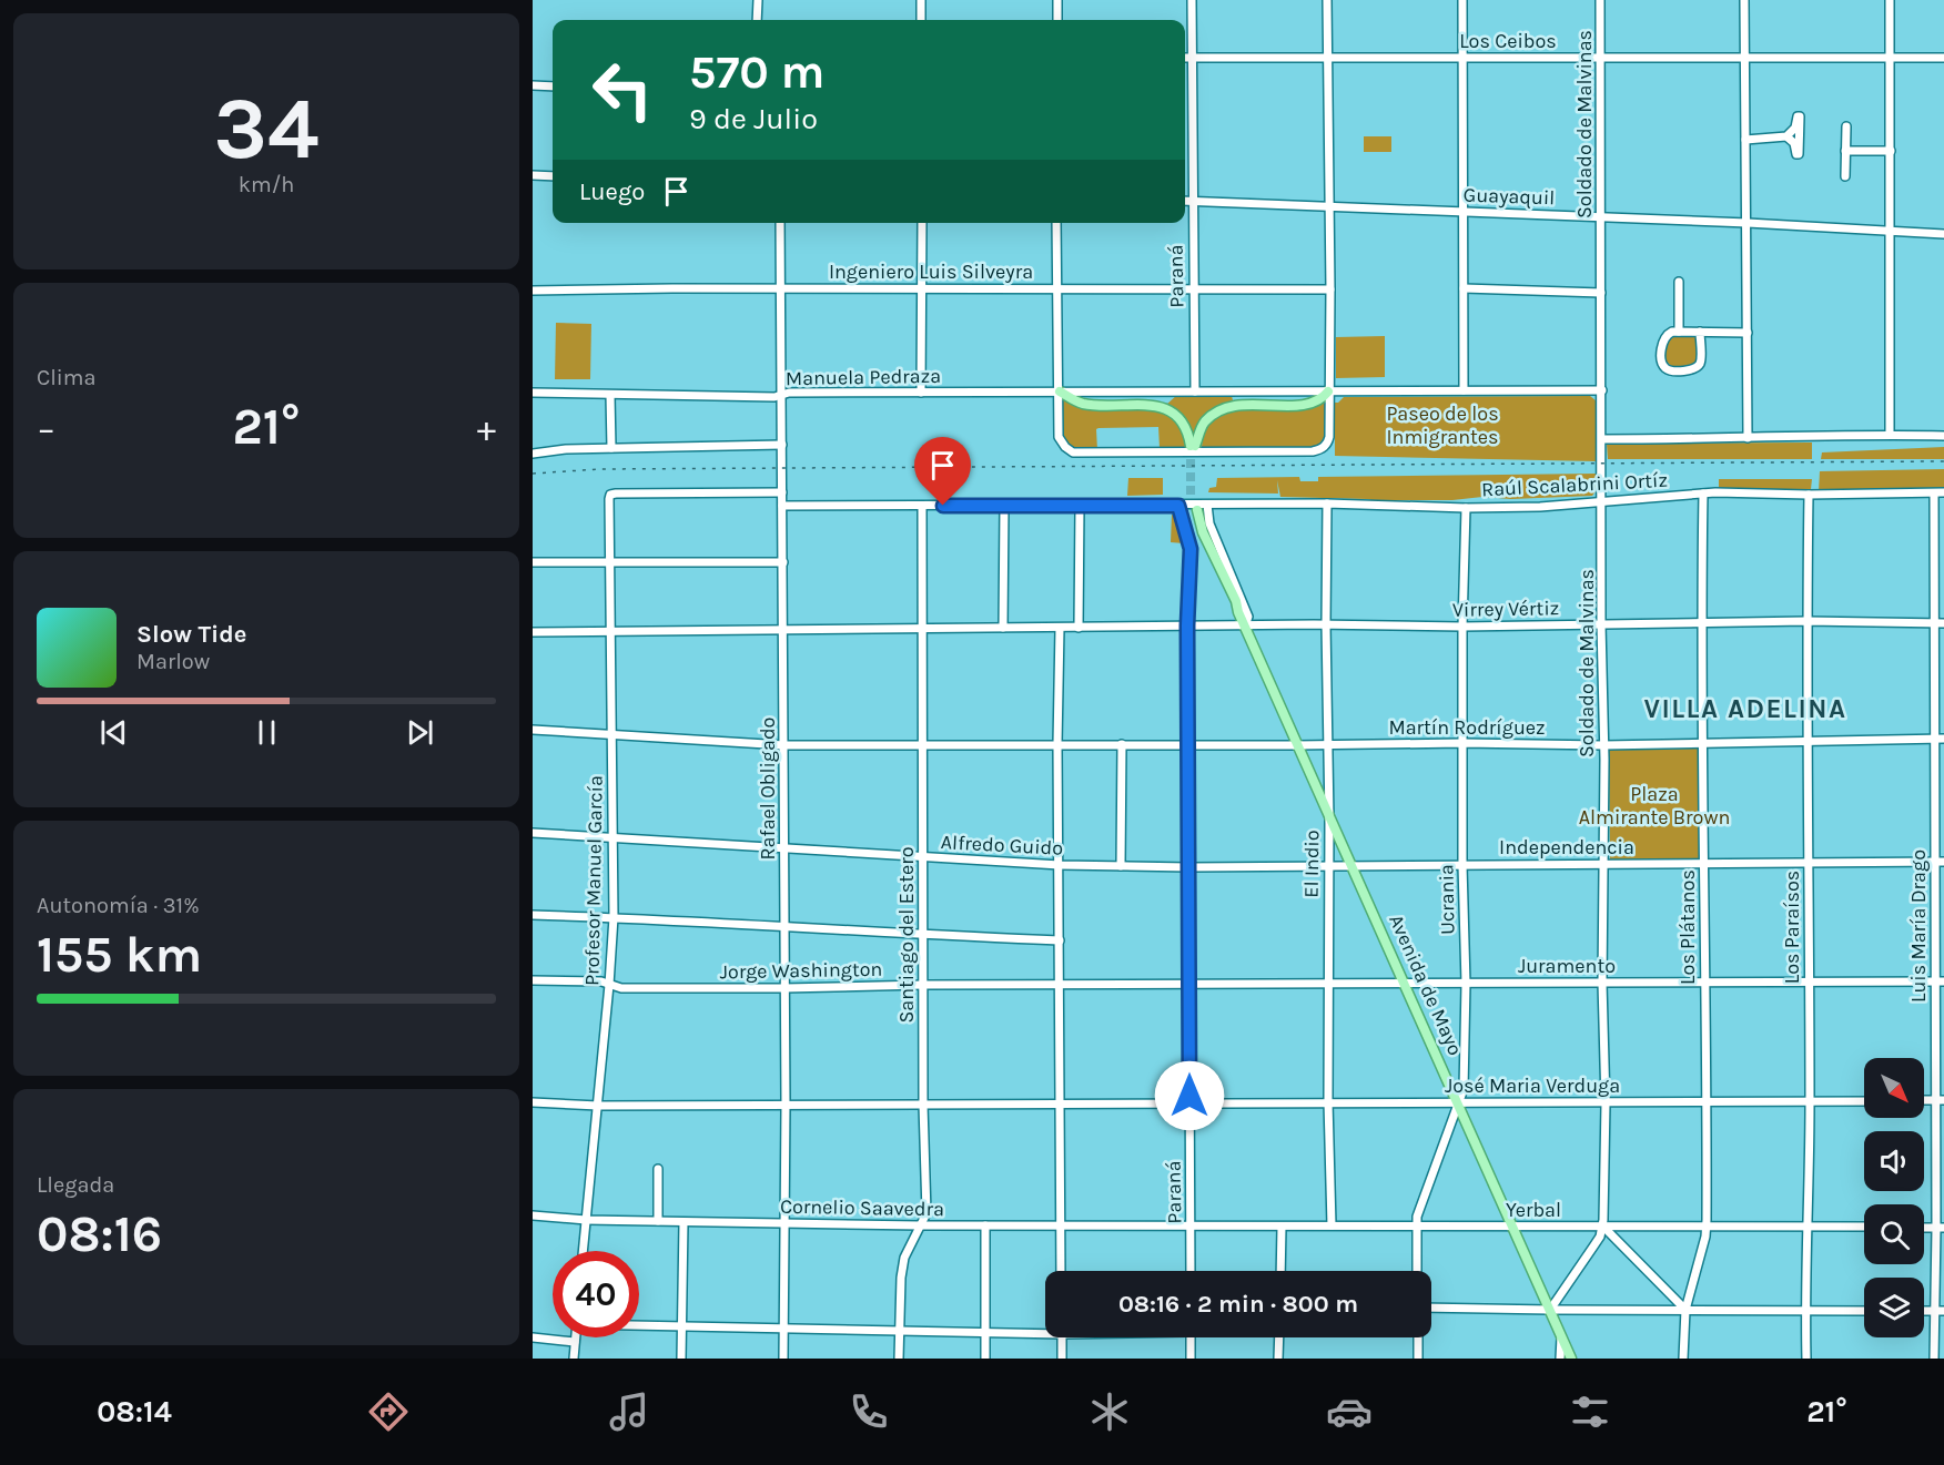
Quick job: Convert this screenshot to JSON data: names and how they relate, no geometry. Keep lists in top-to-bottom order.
{
  "streets": {
    "main road": ["Avenida de Mayo"],
    "street": [
      "Los Ceibos",
      "Soldado de Malvinas",
      "Guayaquil",
      "Ingeniero Luis Silveyra",
      "Paraná",
      "Manuela Pedraza",
      "Raúl Scalabrini Ortíz",
      "Virrey Vértiz",
      "Martín Rodríguez",
      "Rafael Obligado",
      "Alfredo Guido",
      "Independencia",
      "El Indio",
      "Profesor Manuel García",
      "Ucrania",
      "Luis María Drago",
      "Los Plátanos",
      "Los Paraísos",
      "Santiago del Estero",
      "Juramento",
      "Jorge Washington",
      "José Maria Verduga",
      "Cornelio Saavedra",
      "Yerbal"
    ]
  },
  "crossings": [
    ["Los Ceibos", "Soldado de Malvinas"],
    ["Los Ceibos", "Paraná"],
    ["Soldado de Malvinas", "Guayaquil"],
    ["Soldado de Malvinas", "Manuela Pedraza"],
    ["Soldado de Malvinas", "Raúl Scalabrini Ortíz"],
    ["Soldado de Malvinas", "Virrey Vértiz"],
    ["Soldado de Malvinas", "Martín Rodríguez"],
    ["Soldado de Malvinas", "Independencia"],
    ["Soldado de Malvinas", "Juramento"],
    ["Soldado de Malvinas", "Avenida de Mayo"],
    ["Soldado de Malvinas", "José Maria Verduga"],
    ["Soldado de Malvinas", "Yerbal"],
    ["Guayaquil", "Paraná"],
    ["Ingeniero Luis Silveyra", "Paraná"],
    ["Ingeniero Luis Silveyra", "Rafael Obligado"],
    ["Paraná", "Manuela Pedraza"],
    ["Paraná", "Raúl Scalabrini Ortíz"],
    ["Paraná", "Virrey Vértiz"],
    ["Paraná", "Martín Rodríguez"],
    ["Paraná", "Alfredo Guido"],
    ["Paraná", "Independencia"],
    ["Paraná", "Juramento"],
    ["Paraná", "Jorge Washington"],
    ["Paraná", "José Maria Verduga"],
    ["Paraná", "Cornelio Saavedra"],
    ["Paraná", "Yerbal"],
    ["Manuela Pedraza", "Rafael Obligado"],
    ["Raúl Scalabrini Ortíz", "Rafael Obligado"],
    ["Raúl Scalabrini Ortíz", "El Indio"],
    ["Raúl Scalabrini Ortíz", "Ucrania"],
    ["Raúl Scalabrini Ortíz", "Luis María Drago"],
    ["Raúl Scalabrini Ortíz", "Los Plátanos"],
    ["Raúl Scalabrini Ortíz", "Los Paraísos"],
    ["Raúl Scalabrini Ortíz", "Santiago del Estero"],
    ["Raúl Scalabrini Ortíz", "Avenida de Mayo"],
    ["Virrey Vértiz", "Rafael Obligado"],
    ["Virrey Vértiz", "El Indio"],
    ["Virrey Vértiz", "Profesor Manuel García"],
    ["Virrey Vértiz", "Ucrania"],
    ["Virrey Vértiz", "Luis María Drago"],
    ["Virrey Vértiz", "Los Plátanos"],
    ["Virrey Vértiz", "Los Paraísos"],
    ["Virrey Vértiz", "Santiago del Estero"],
    ["Virrey Vértiz", "Avenida de Mayo"],
    ["Martín Rodríguez", "Rafael Obligado"],
    ["Martín Rodríguez", "El Indio"],
    ["Martín Rodríguez", "Profesor Manuel García"],
    ["Martín Rodríguez", "Ucrania"],
    ["Martín Rodríguez", "Luis María Drago"],
    ["Martín Rodríguez", "Los Plátanos"],
    ["Martín Rodríguez", "Los Paraísos"],
    ["Martín Rodríguez", "Santiago del Estero"],
    ["Martín Rodríguez", "Avenida de Mayo"],
    ["Rafael Obligado", "Alfredo Guido"],
    ["Rafael Obligado", "Profesor Manuel García"],
    ["Rafael Obligado", "Jorge Washington"],
    ["Rafael Obligado", "José Maria Verduga"],
    ["Rafael Obligado", "Cornelio Saavedra"],
    ["Alfredo Guido", "Independencia"],
    ["Alfredo Guido", "Profesor Manuel García"],
    ["Alfredo Guido", "Santiago del Estero"],
    ["Independencia", "El Indio"],
    ["Independencia", "Ucrania"],
    ["Independencia", "Luis María Drago"],
    ["Independencia", "Los Plátanos"],
    ["Independencia", "Los Paraísos"],
    ["Independencia", "Avenida de Mayo"],
    ["El Indio", "Juramento"],
    ["El Indio", "Avenida de Mayo"],
    ["El Indio", "José Maria Verduga"],
    ["El Indio", "Yerbal"],
    ["Profesor Manuel García", "Jorge Washington"],
    ["Profesor Manuel García", "José Maria Verduga"],
    ["Profesor Manuel García", "Cornelio Saavedra"],
    ["Ucrania", "Juramento"],
    ["Ucrania", "Avenida de Mayo"],
    ["Ucrania", "José Maria Verduga"],
    ["Ucrania", "Yerbal"],
    ["Luis María Drago", "Juramento"],
    ["Los Plátanos", "Juramento"],
    ["Los Plátanos", "José Maria Verduga"],
    ["Los Plátanos", "Yerbal"],
    ["Los Paraísos", "Juramento"],
    ["Los Paraísos", "José Maria Verduga"],
    ["Los Paraísos", "Yerbal"],
    ["Santiago del Estero", "Jorge Washington"],
    ["Santiago del Estero", "José Maria Verduga"],
    ["Santiago del Estero", "Cornelio Saavedra"],
    ["Juramento", "Jorge Washington"],
    ["Juramento", "Avenida de Mayo"],
    ["Avenida de Mayo", "José Maria Verduga"],
    ["Avenida de Mayo", "Yerbal"],
    ["Cornelio Saavedra", "Yerbal"]
  ],
  "districts": ["VILLA ADELINA"],
  "parks": ["Paseo de los Inmigrantes", "Plaza Almirante Brown"],
  "north": "bottom right",
  "page": {
    "tile": [
      ["34", "km/h"],
      "Clima",
      ["Autonomía · 31%", "155 km"],
      ["Llegada", "08:16"]
    ],
    "turn": ["570 m", "9 de Julio"],
    "then": "Luego",
    "heat": ["−", "21°", "+"],
    "song": ["Slow Tide", "Marlow"],
    "limit": "40",
    "trip": "08:16 · 2 min · 800 m",
    "tabs": ["08:14", "21°"]
  }
}
